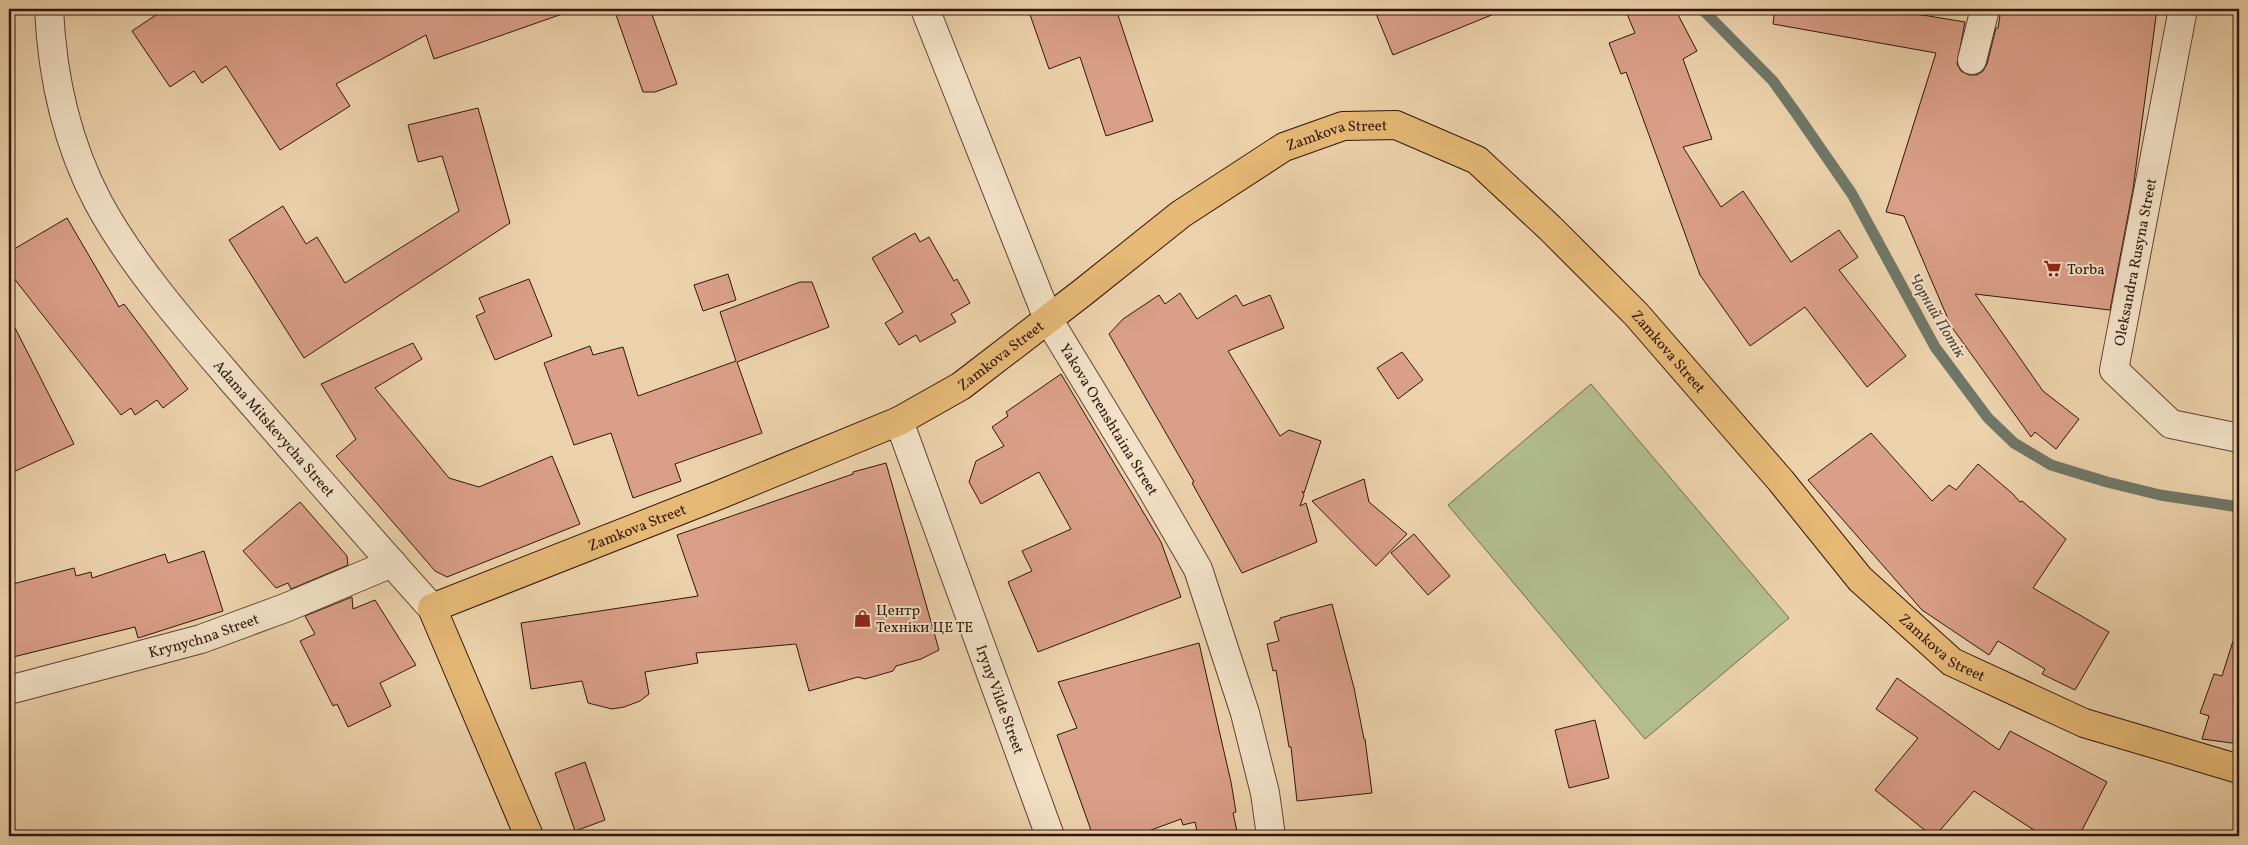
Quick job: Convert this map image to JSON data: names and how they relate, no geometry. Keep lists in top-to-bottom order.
{
  "streets": {
    "main road": ["Zamkova Street", "Adama Mitskevycha Street"],
    "street": [
      "Oleksandra Rusyna Street",
      "Yakova Orenshtaina Street",
      "Krynychna Street",
      "Iryny Vilde Street"
    ]
  },
  "crossings": [
    ["Zamkova Street", "Yakova Orenshtaina Street"],
    ["Zamkova Street", "Adama Mitskevycha Street"],
    ["Zamkova Street", "Iryny Vilde Street"],
    ["Adama Mitskevycha Street", "Krynychna Street"]
  ],
  "water": ["Чорний Потік"],
  "places": {
    "supermarket": ["Torba"],
    "shop": ["Центр Техніки ЦЕ ТЕ"]
  }
}
